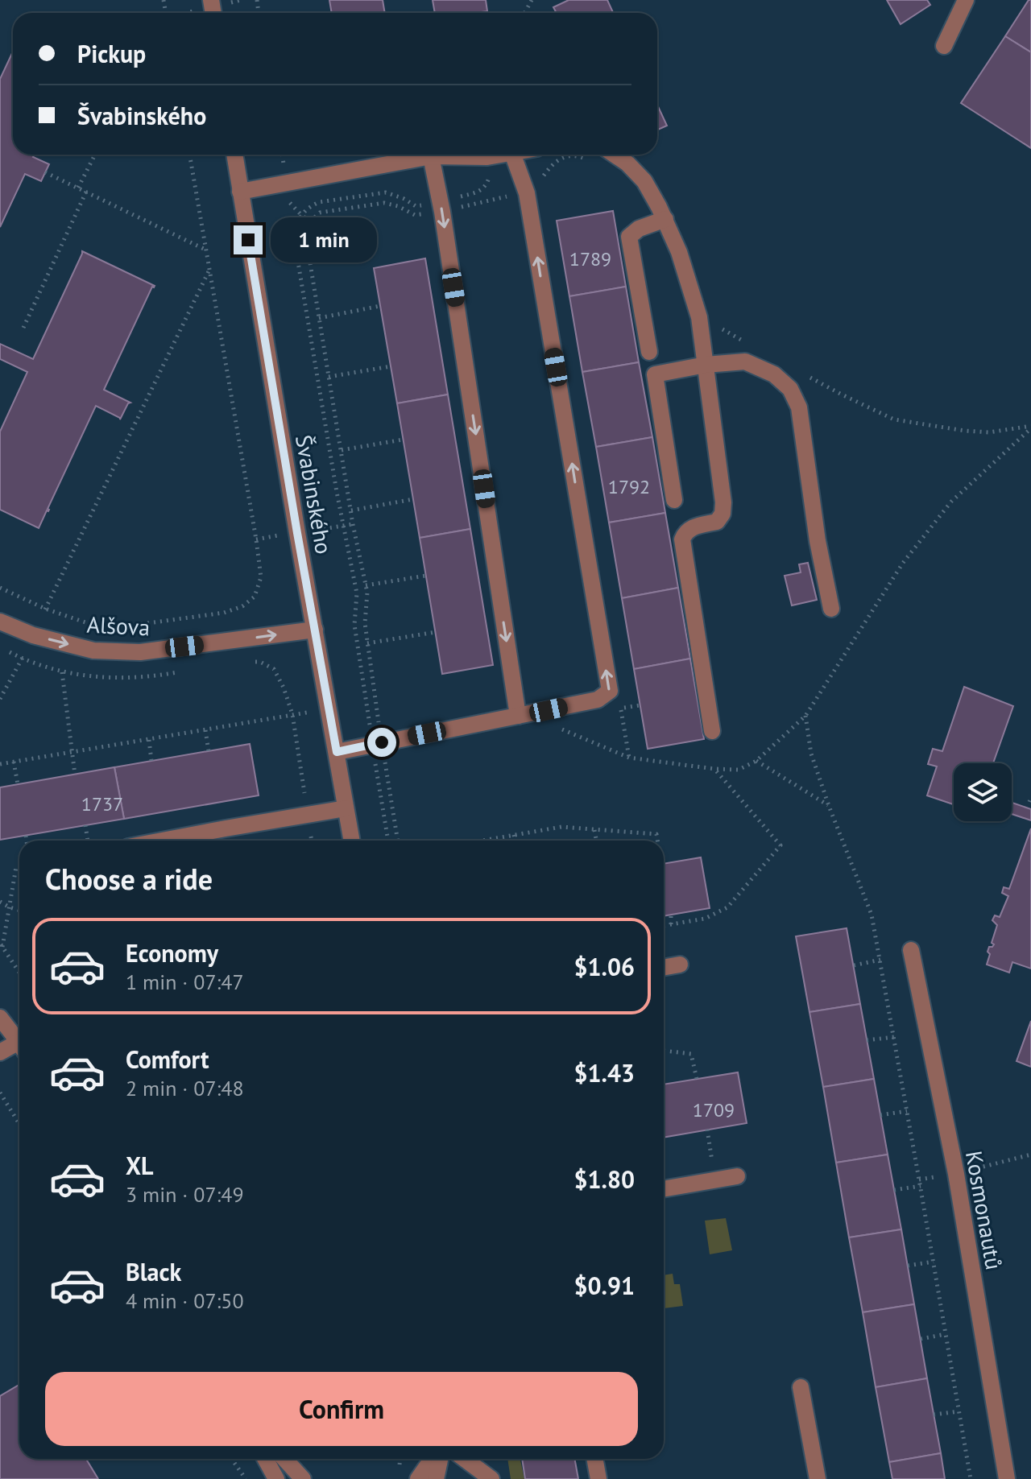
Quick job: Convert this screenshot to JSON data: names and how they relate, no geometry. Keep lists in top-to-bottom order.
{
  "streets": {
    "street": ["Švabinského", "Alšova", "Kosmonautů"]
  },
  "crossings": [
    ["Švabinského", "Alšova"]
  ],
  "one_way": ["Alšova"],
  "house_numbers": [
    "1789",
    "1792",
    "1737",
    "1709"
  ],
  "page": {
    "banner": ["Pickup", "Švabinského"],
    "bubble": "1 min",
    "heading": "Choose a ride",
    "list": [
      {
        "name": "Economy",
        "note": "1 min · 07:47",
        "value": "$1.06"
      },
      {
        "name": "Comfort",
        "note": "2 min · 07:48",
        "value": "$1.43"
      },
      {
        "name": "XL",
        "note": "3 min · 07:49",
        "value": "$1.80"
      },
      {
        "name": "Black",
        "note": "4 min · 07:50",
        "value": "$0.91"
      }
    ],
    "buttons": "Confirm"
  }
}
